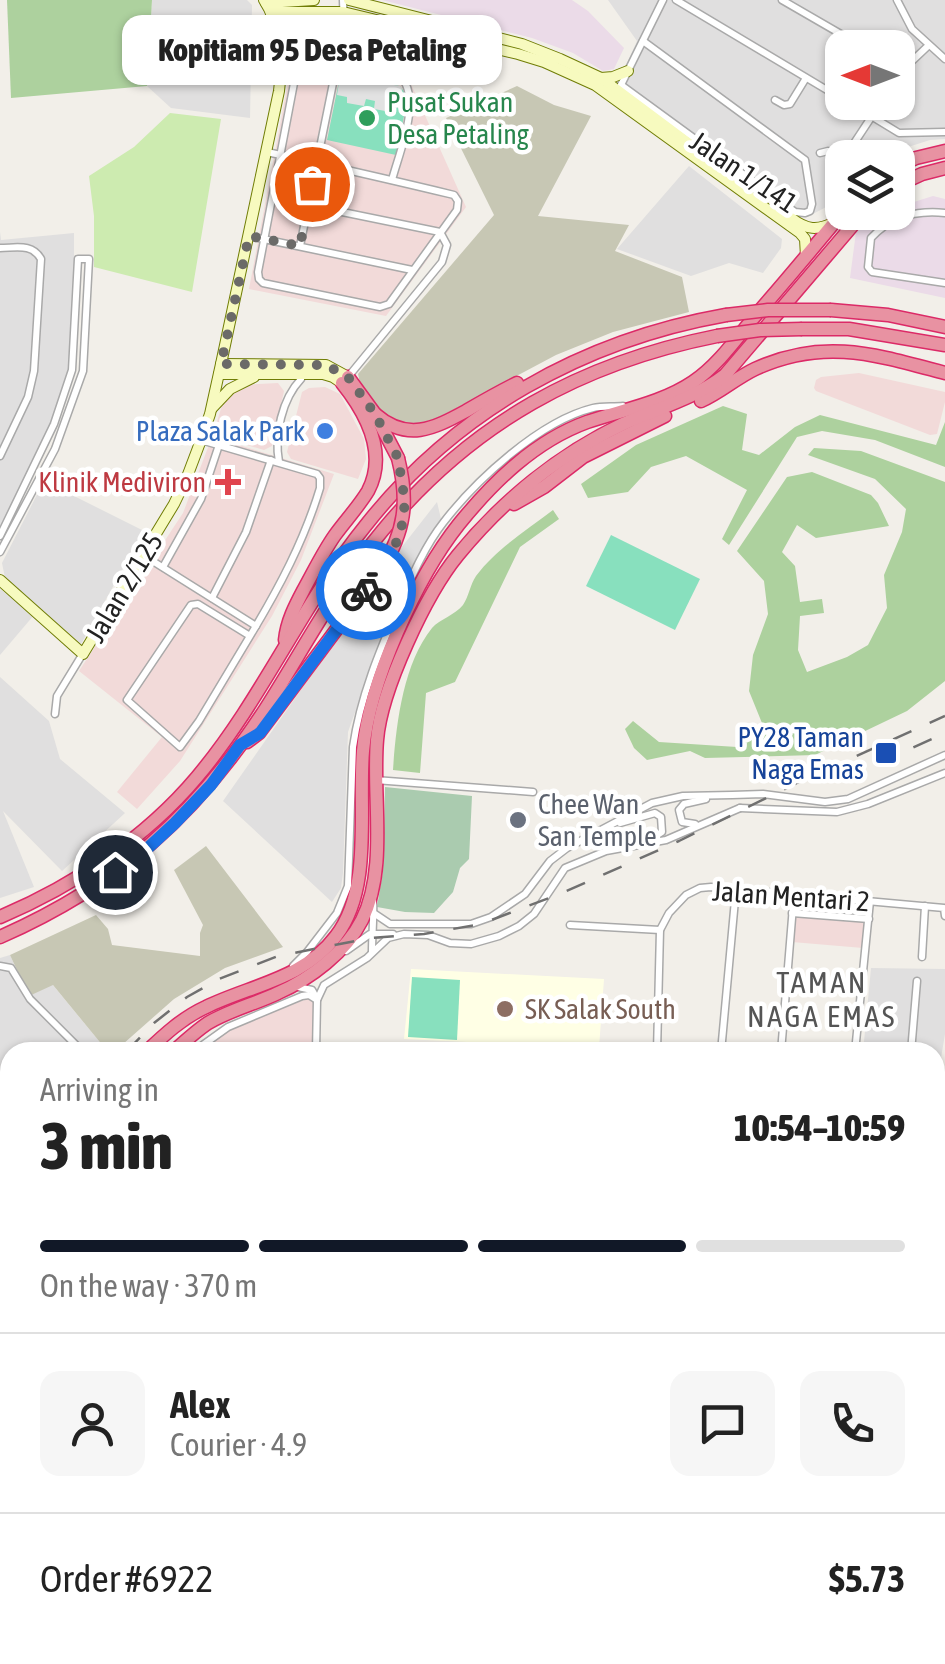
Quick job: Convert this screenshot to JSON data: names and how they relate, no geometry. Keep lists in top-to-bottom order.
{
  "streets": {
    "street": ["Jalan 1/141", "Jalan 2/125", "Jalan Mentari 2"]
  },
  "districts": ["TAMAN NAGA EMAS"],
  "places": {
    "other": [
      "Pusat Sukan Desa Petaling",
      "Kopitiam 95 Desa Petaling",
      "Plaza Salak Park",
      "Chee Wan San Temple",
      "SK Salak South"
    ],
    "health": ["Klinik Mediviron"],
    "transit": ["PY28 Taman Naga Emas"]
  },
  "north": "left",
  "page": {
    "bubble": "Kopitiam 95 Desa Petaling",
    "heading": ["3 min", "Arriving in", "10:54–10:59"],
    "panel": [
      "Alex",
      "Courier · 4.9",
      "Order #6922",
      "$5.73"
    ],
    "bar": "On the way · 370 m"
  }
}
